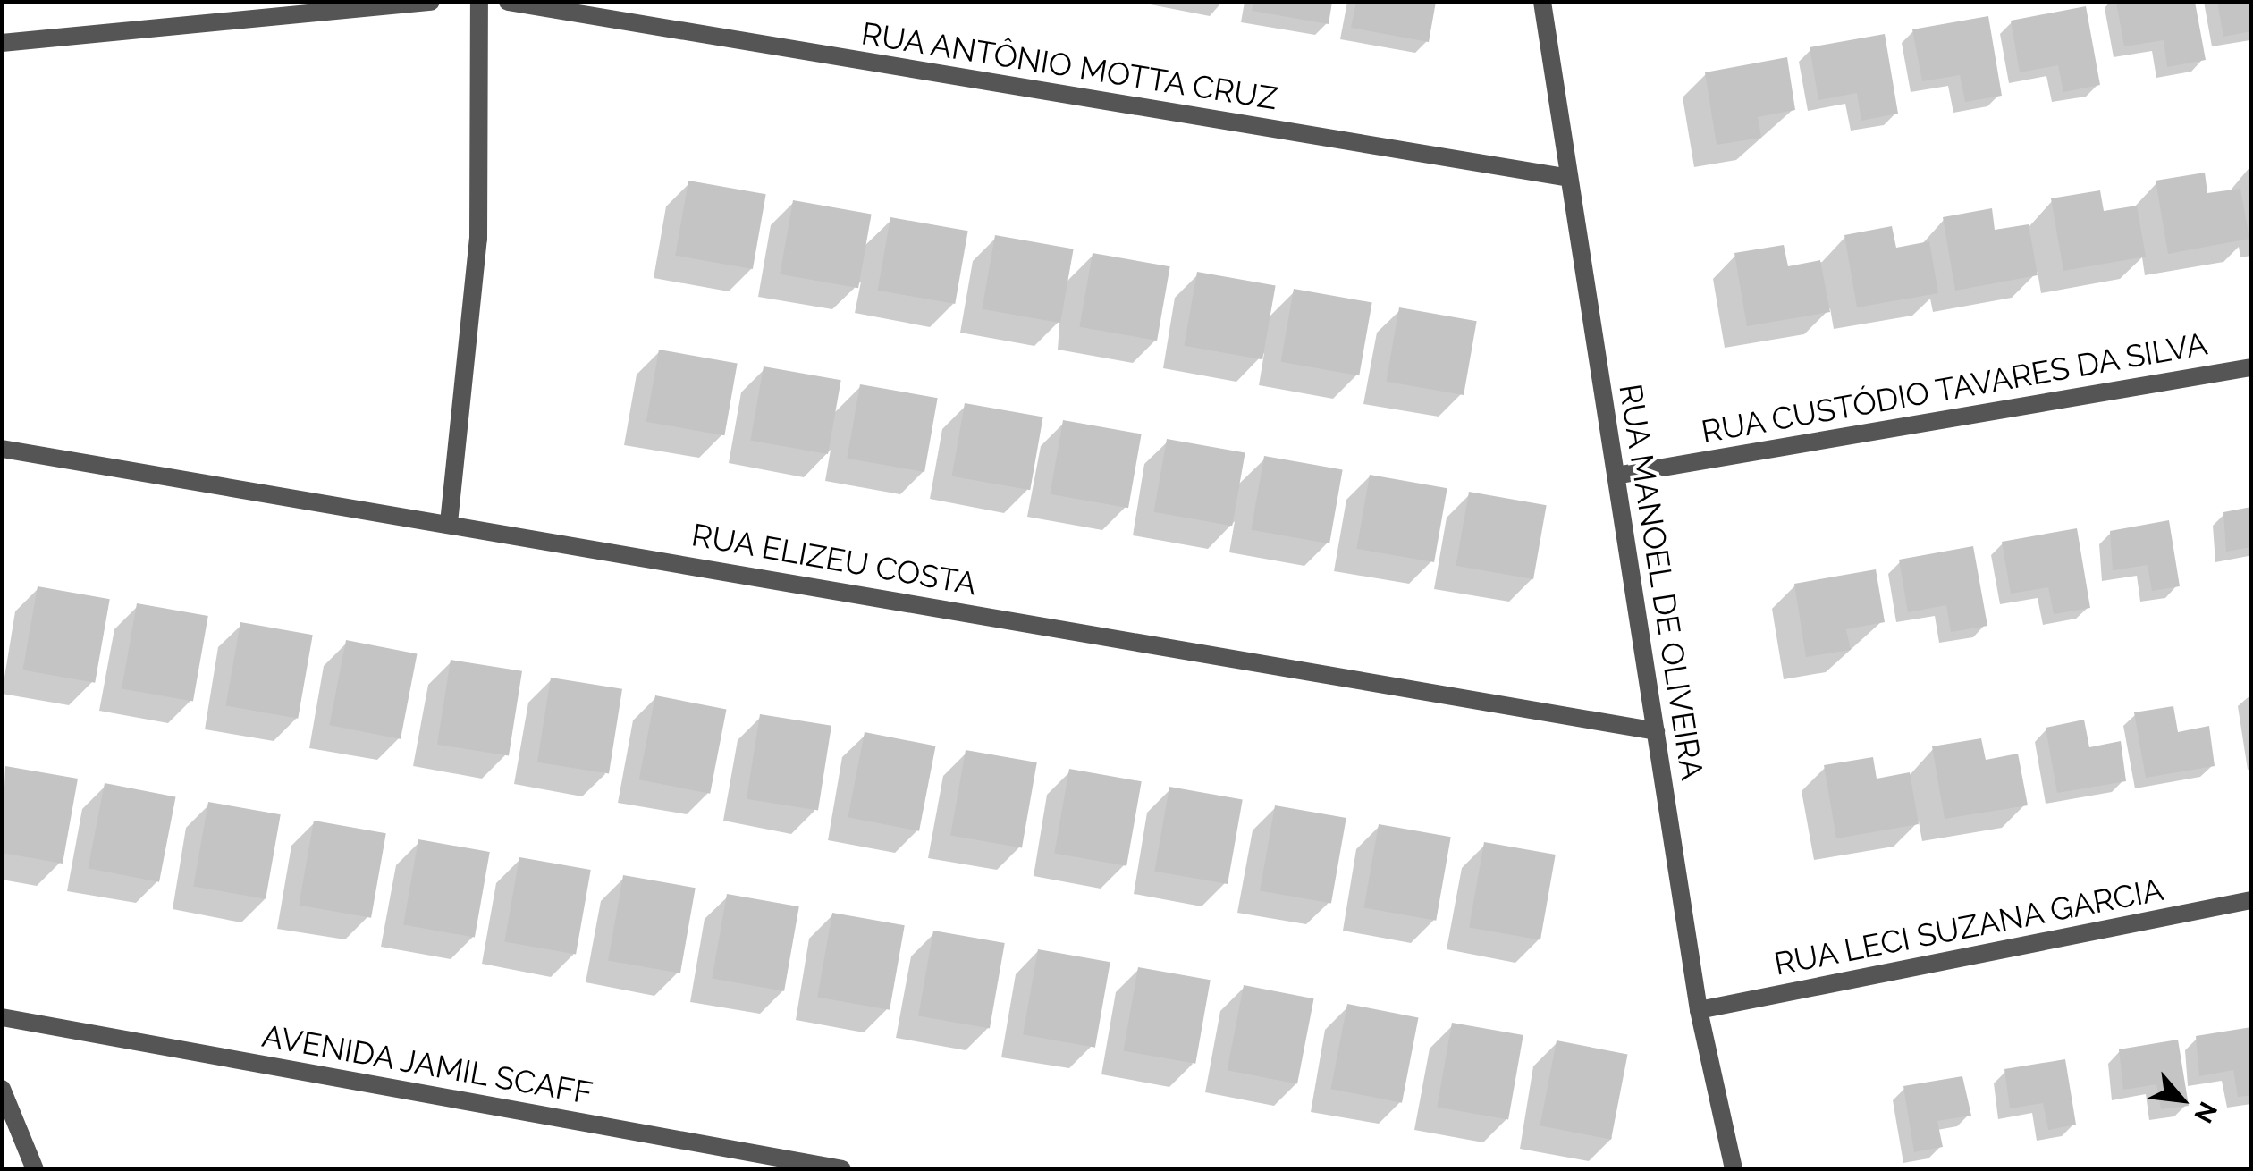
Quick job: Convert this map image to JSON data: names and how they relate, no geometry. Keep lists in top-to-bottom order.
{
  "streets": {
    "street": [
      "RUA ANTÔNIO MOTTA CRUZ",
      "RUA CUSTÓDIO TAVARES DA SILVA",
      "RUA ELIZEU COSTA",
      "RUA MANOEL DE OLIVEIRA",
      "RUA LECI SUZANA GARCIA",
      "AVENIDA JAMIL SCAFF"
    ]
  },
  "crossings": [
    ["RUA ANTÔNIO MOTTA CRUZ", "RUA MANOEL DE OLIVEIRA"],
    ["RUA CUSTÓDIO TAVARES DA SILVA", "RUA MANOEL DE OLIVEIRA"],
    ["RUA ELIZEU COSTA", "RUA MANOEL DE OLIVEIRA"],
    ["RUA MANOEL DE OLIVEIRA", "RUA LECI SUZANA GARCIA"]
  ],
  "north": "bottom right"
}
